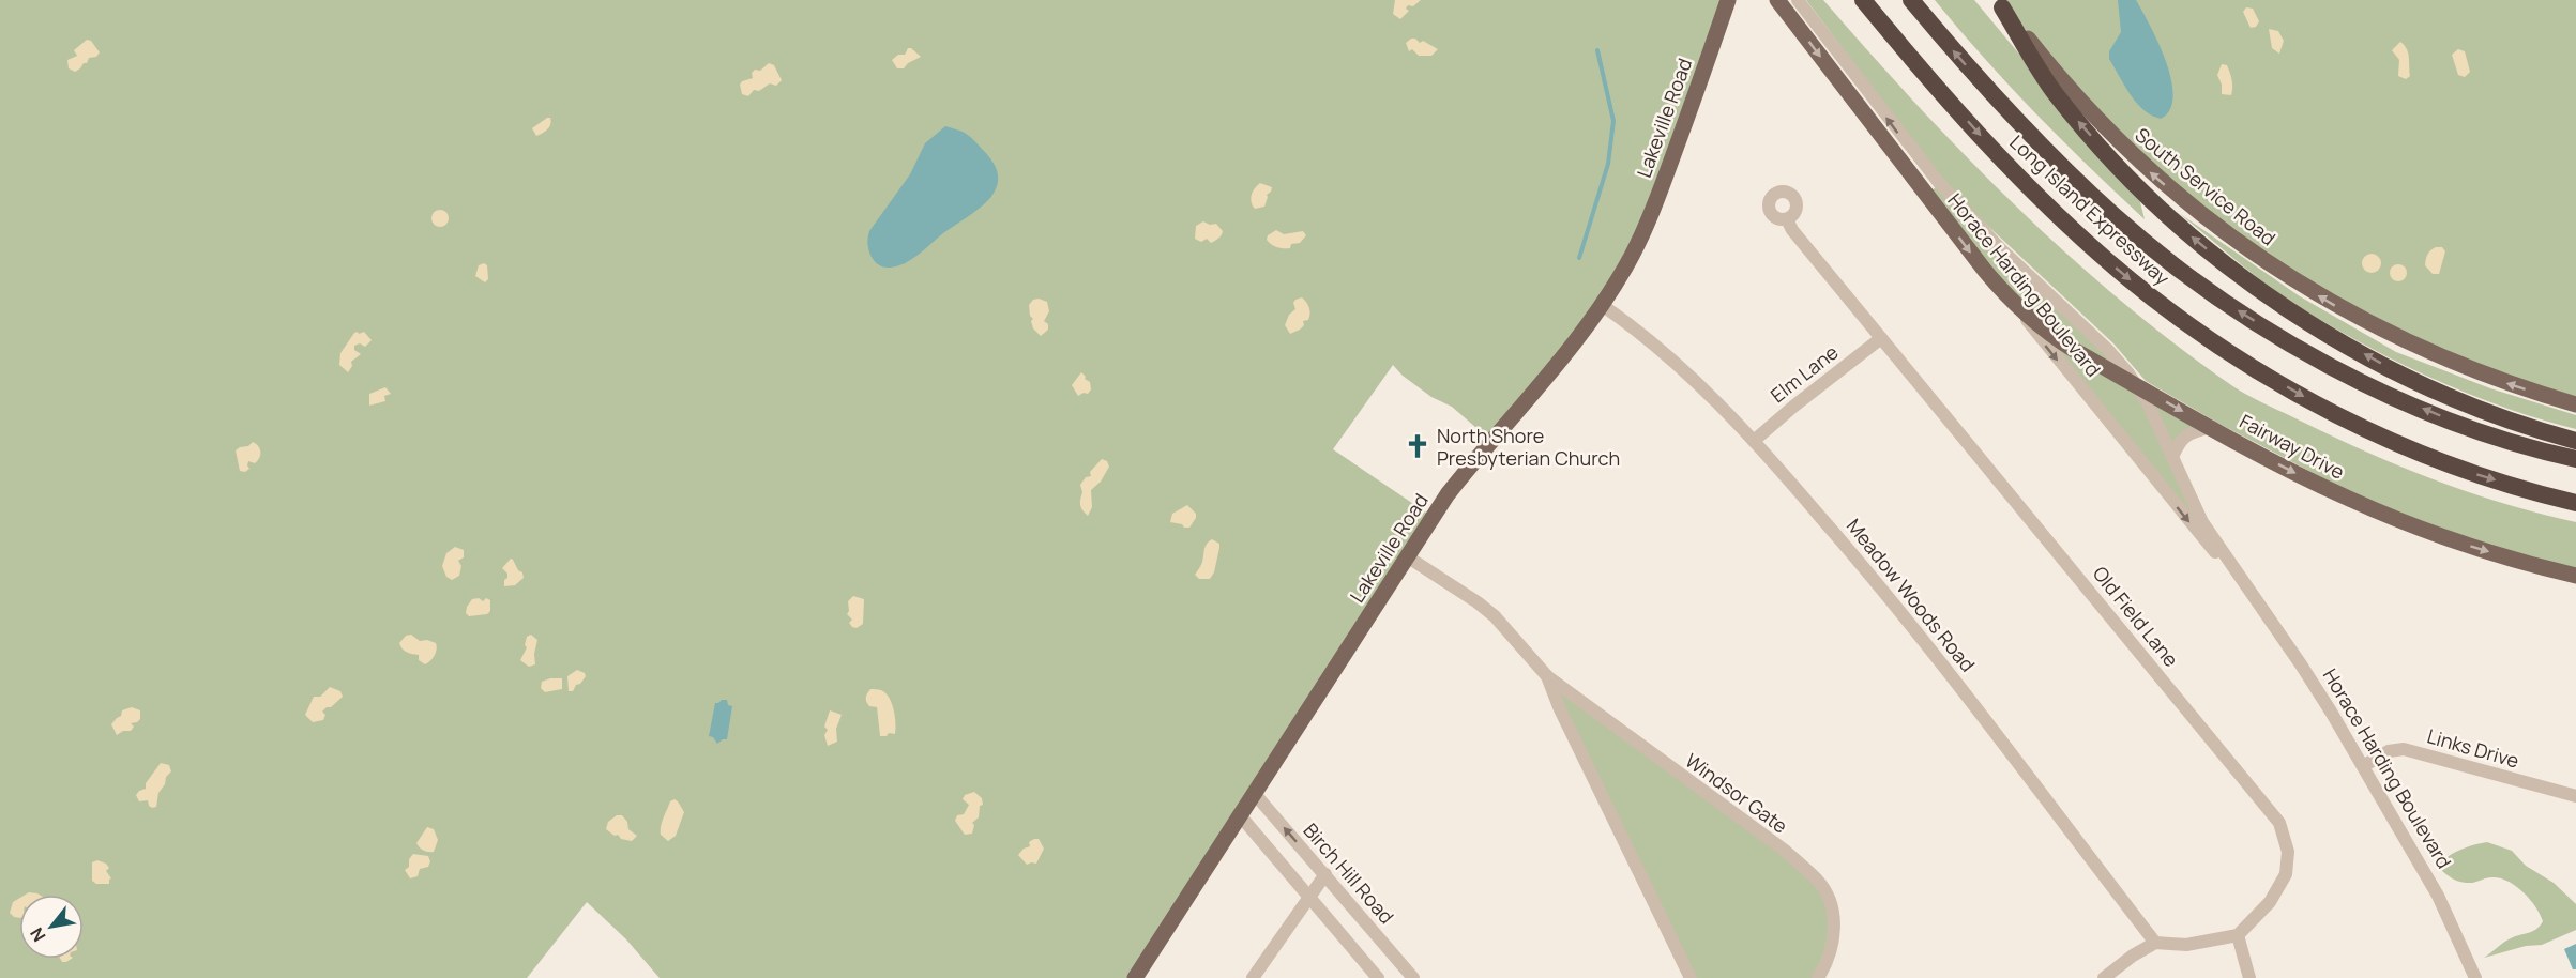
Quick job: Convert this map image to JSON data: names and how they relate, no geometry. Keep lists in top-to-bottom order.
{
  "streets": {
    "highway": ["Long Island Expressway"],
    "main road": [
      "Lakeville Road",
      "South Service Road",
      "Horace Harding Boulevard",
      "Fairway Drive"
    ],
    "street": [
      "Elm Lane",
      "Meadow Woods Road",
      "Old Field Lane",
      "Links Drive",
      "Windsor Gate",
      "Birch Hill Road"
    ]
  },
  "crossings": [
    ["Lakeville Road", "Meadow Woods Road"],
    ["Lakeville Road", "Windsor Gate"],
    ["Lakeville Road", "Birch Hill Road"],
    ["Horace Harding Boulevard", "Fairway Drive"],
    ["Horace Harding Boulevard", "Links Drive"],
    ["Elm Lane", "Meadow Woods Road"],
    ["Elm Lane", "Old Field Lane"]
  ],
  "one_way": ["South Service Road", "Fairway Drive"],
  "places": {
    "church": ["North Shore Presbyterian Church"]
  },
  "north": "bottom left"
}
